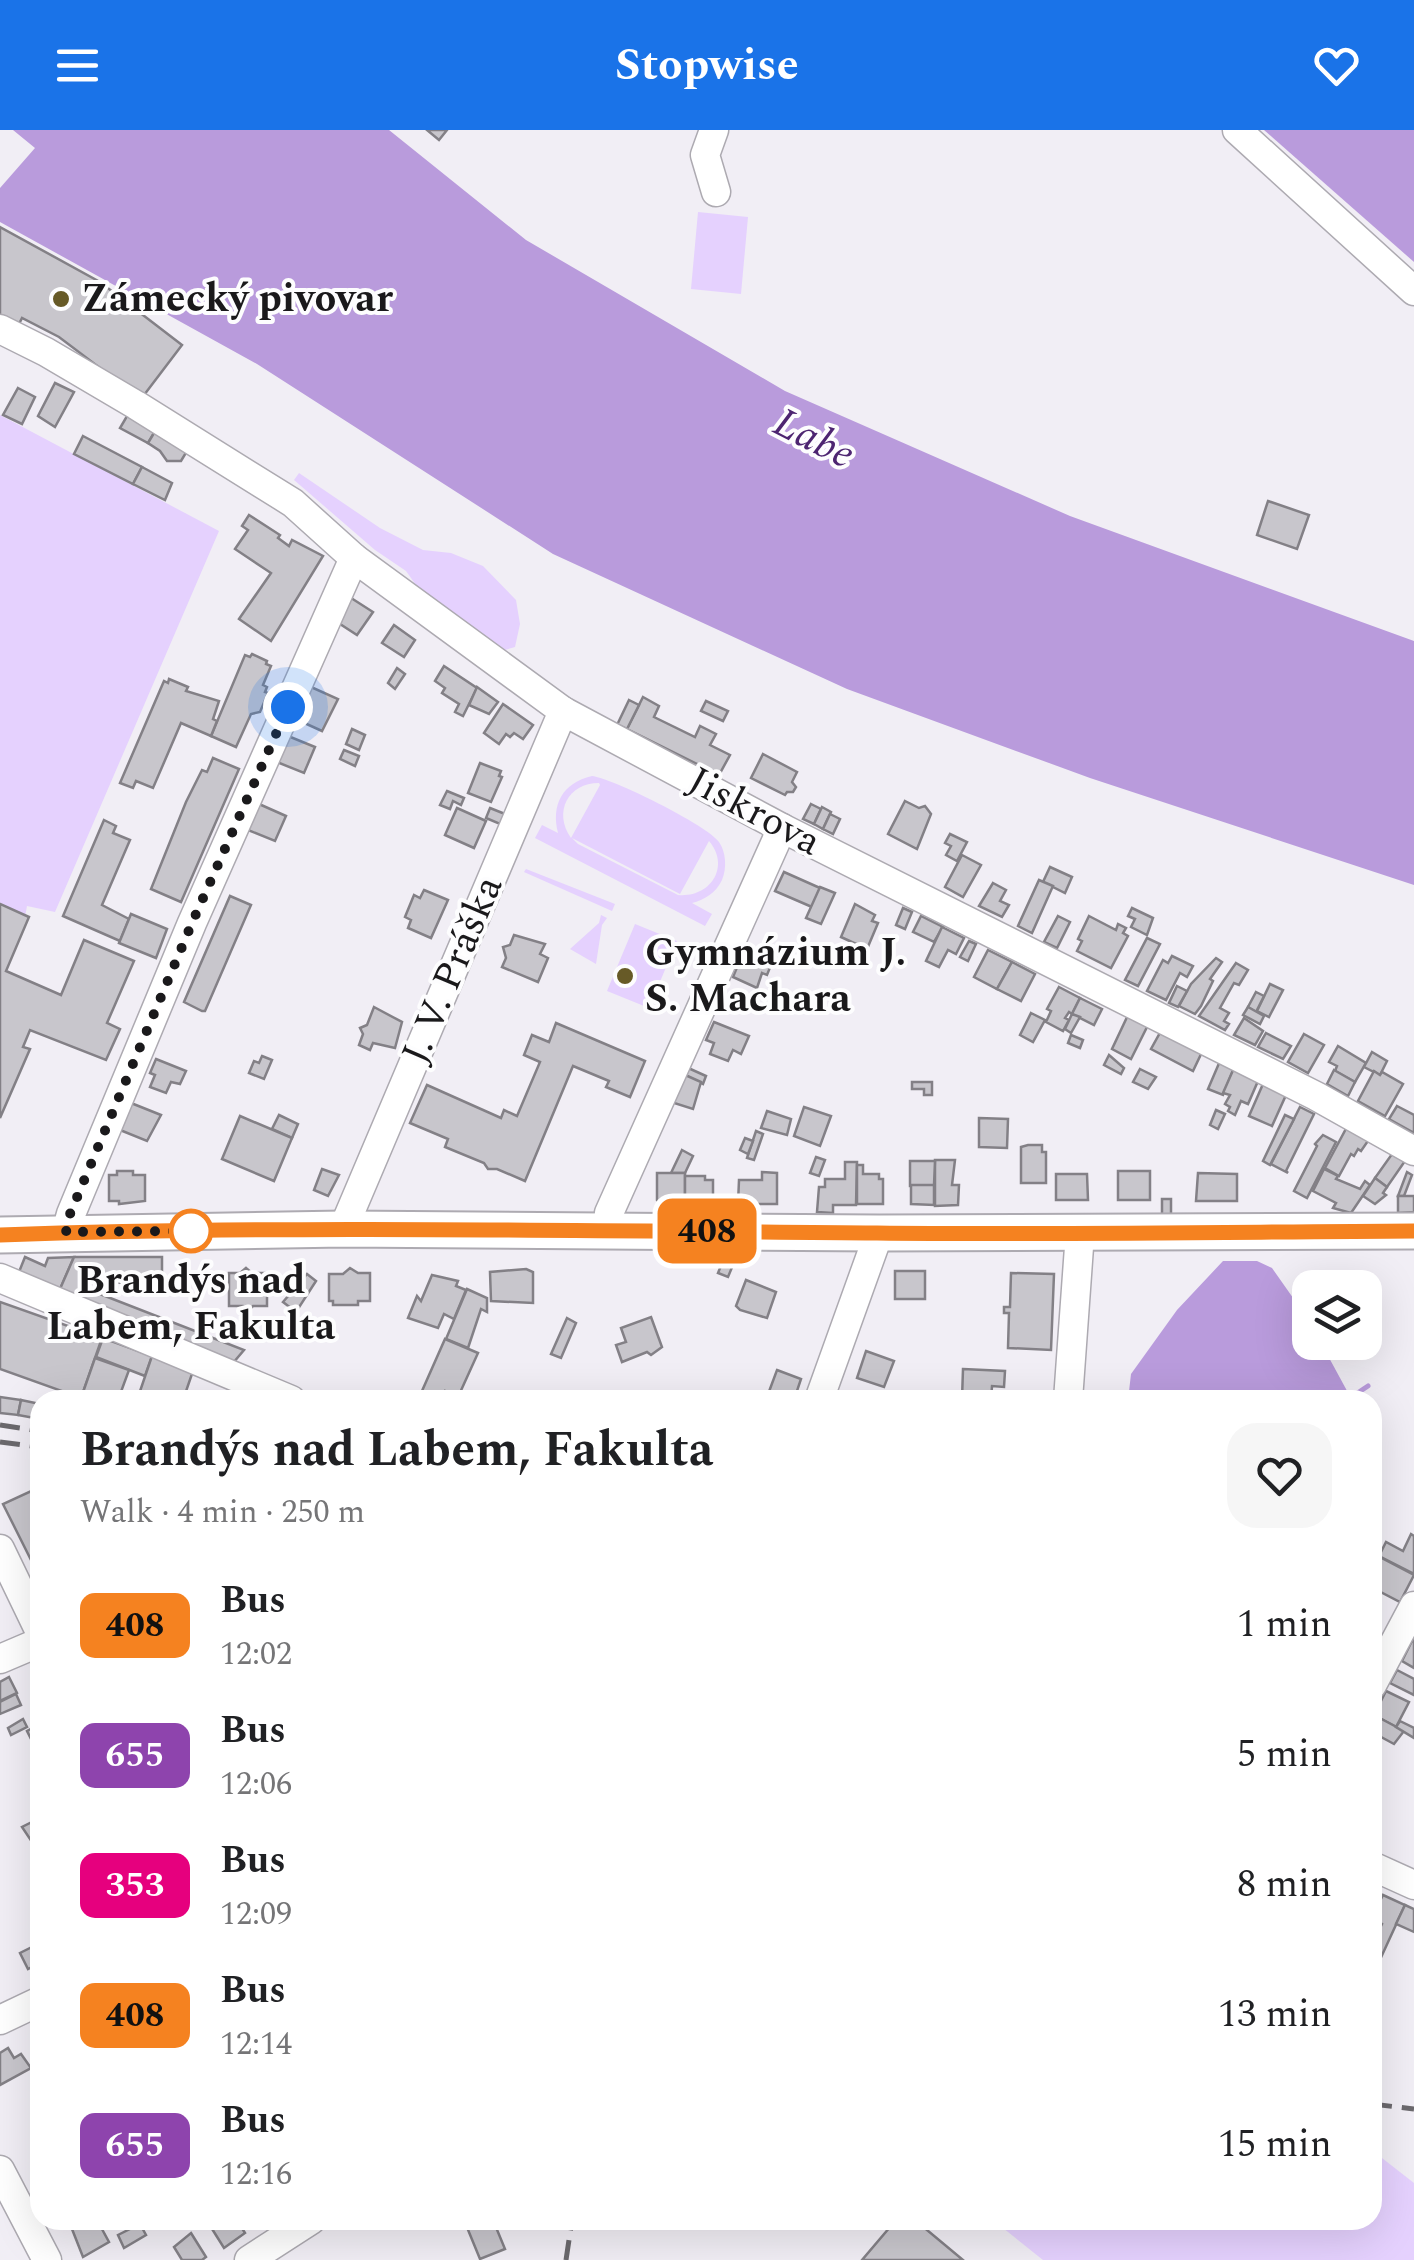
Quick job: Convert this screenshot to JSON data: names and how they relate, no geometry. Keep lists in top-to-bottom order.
{
  "streets": {
    "street": ["Jiskrova", "J. V. Práška"]
  },
  "crossings": [
    ["Jiskrova", "J. V. Práška"]
  ],
  "water": ["Labe"],
  "places": ["Zámecký pivovar", "Gymnázium J. S. Machara", "Brandýs nad Labem, Fakulta"],
  "lines": ["bus line 408"],
  "page": {
    "header": "Stopwise",
    "on_map": "408",
    "heading": ["Brandýs nad Labem, Fakulta", "Walk · 4 min · 250 m"],
    "list": [
      {
        "mark": "408",
        "name": "Bus",
        "note": "12:02",
        "value": "1 min"
      },
      {
        "mark": "655",
        "name": "Bus",
        "note": "12:06",
        "value": "5 min"
      },
      {
        "mark": "353",
        "name": "Bus",
        "note": "12:09",
        "value": "8 min"
      },
      {
        "mark": "408",
        "name": "Bus",
        "note": "12:14",
        "value": "13 min"
      },
      {
        "mark": "655",
        "name": "Bus",
        "note": "12:16",
        "value": "15 min"
      }
    ]
  }
}
